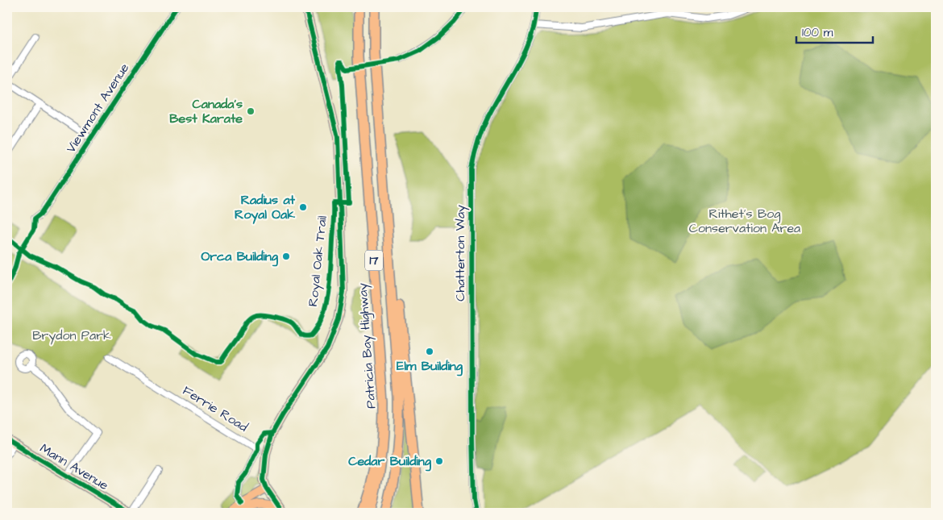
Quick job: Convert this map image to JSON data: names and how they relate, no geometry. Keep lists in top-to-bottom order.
{
  "streets": {
    "highway": ["17", "Patricia Bay Highway"],
    "main road": ["Mann Avenue"],
    "street": ["Viewmont Avenue", "Chatterton Way", "Ferrie Road"],
    "cycle path": ["Royal Oak Trail"]
  },
  "parks": ["Rithet's Bog Conservation Area", "Brydon Park"],
  "places": [
    "Canada's Best Karate",
    "Radius at Royal Oak",
    "Orca Building",
    "Elm Building",
    "Cedar Building"
  ],
  "scale_bar": "100 m"
}
